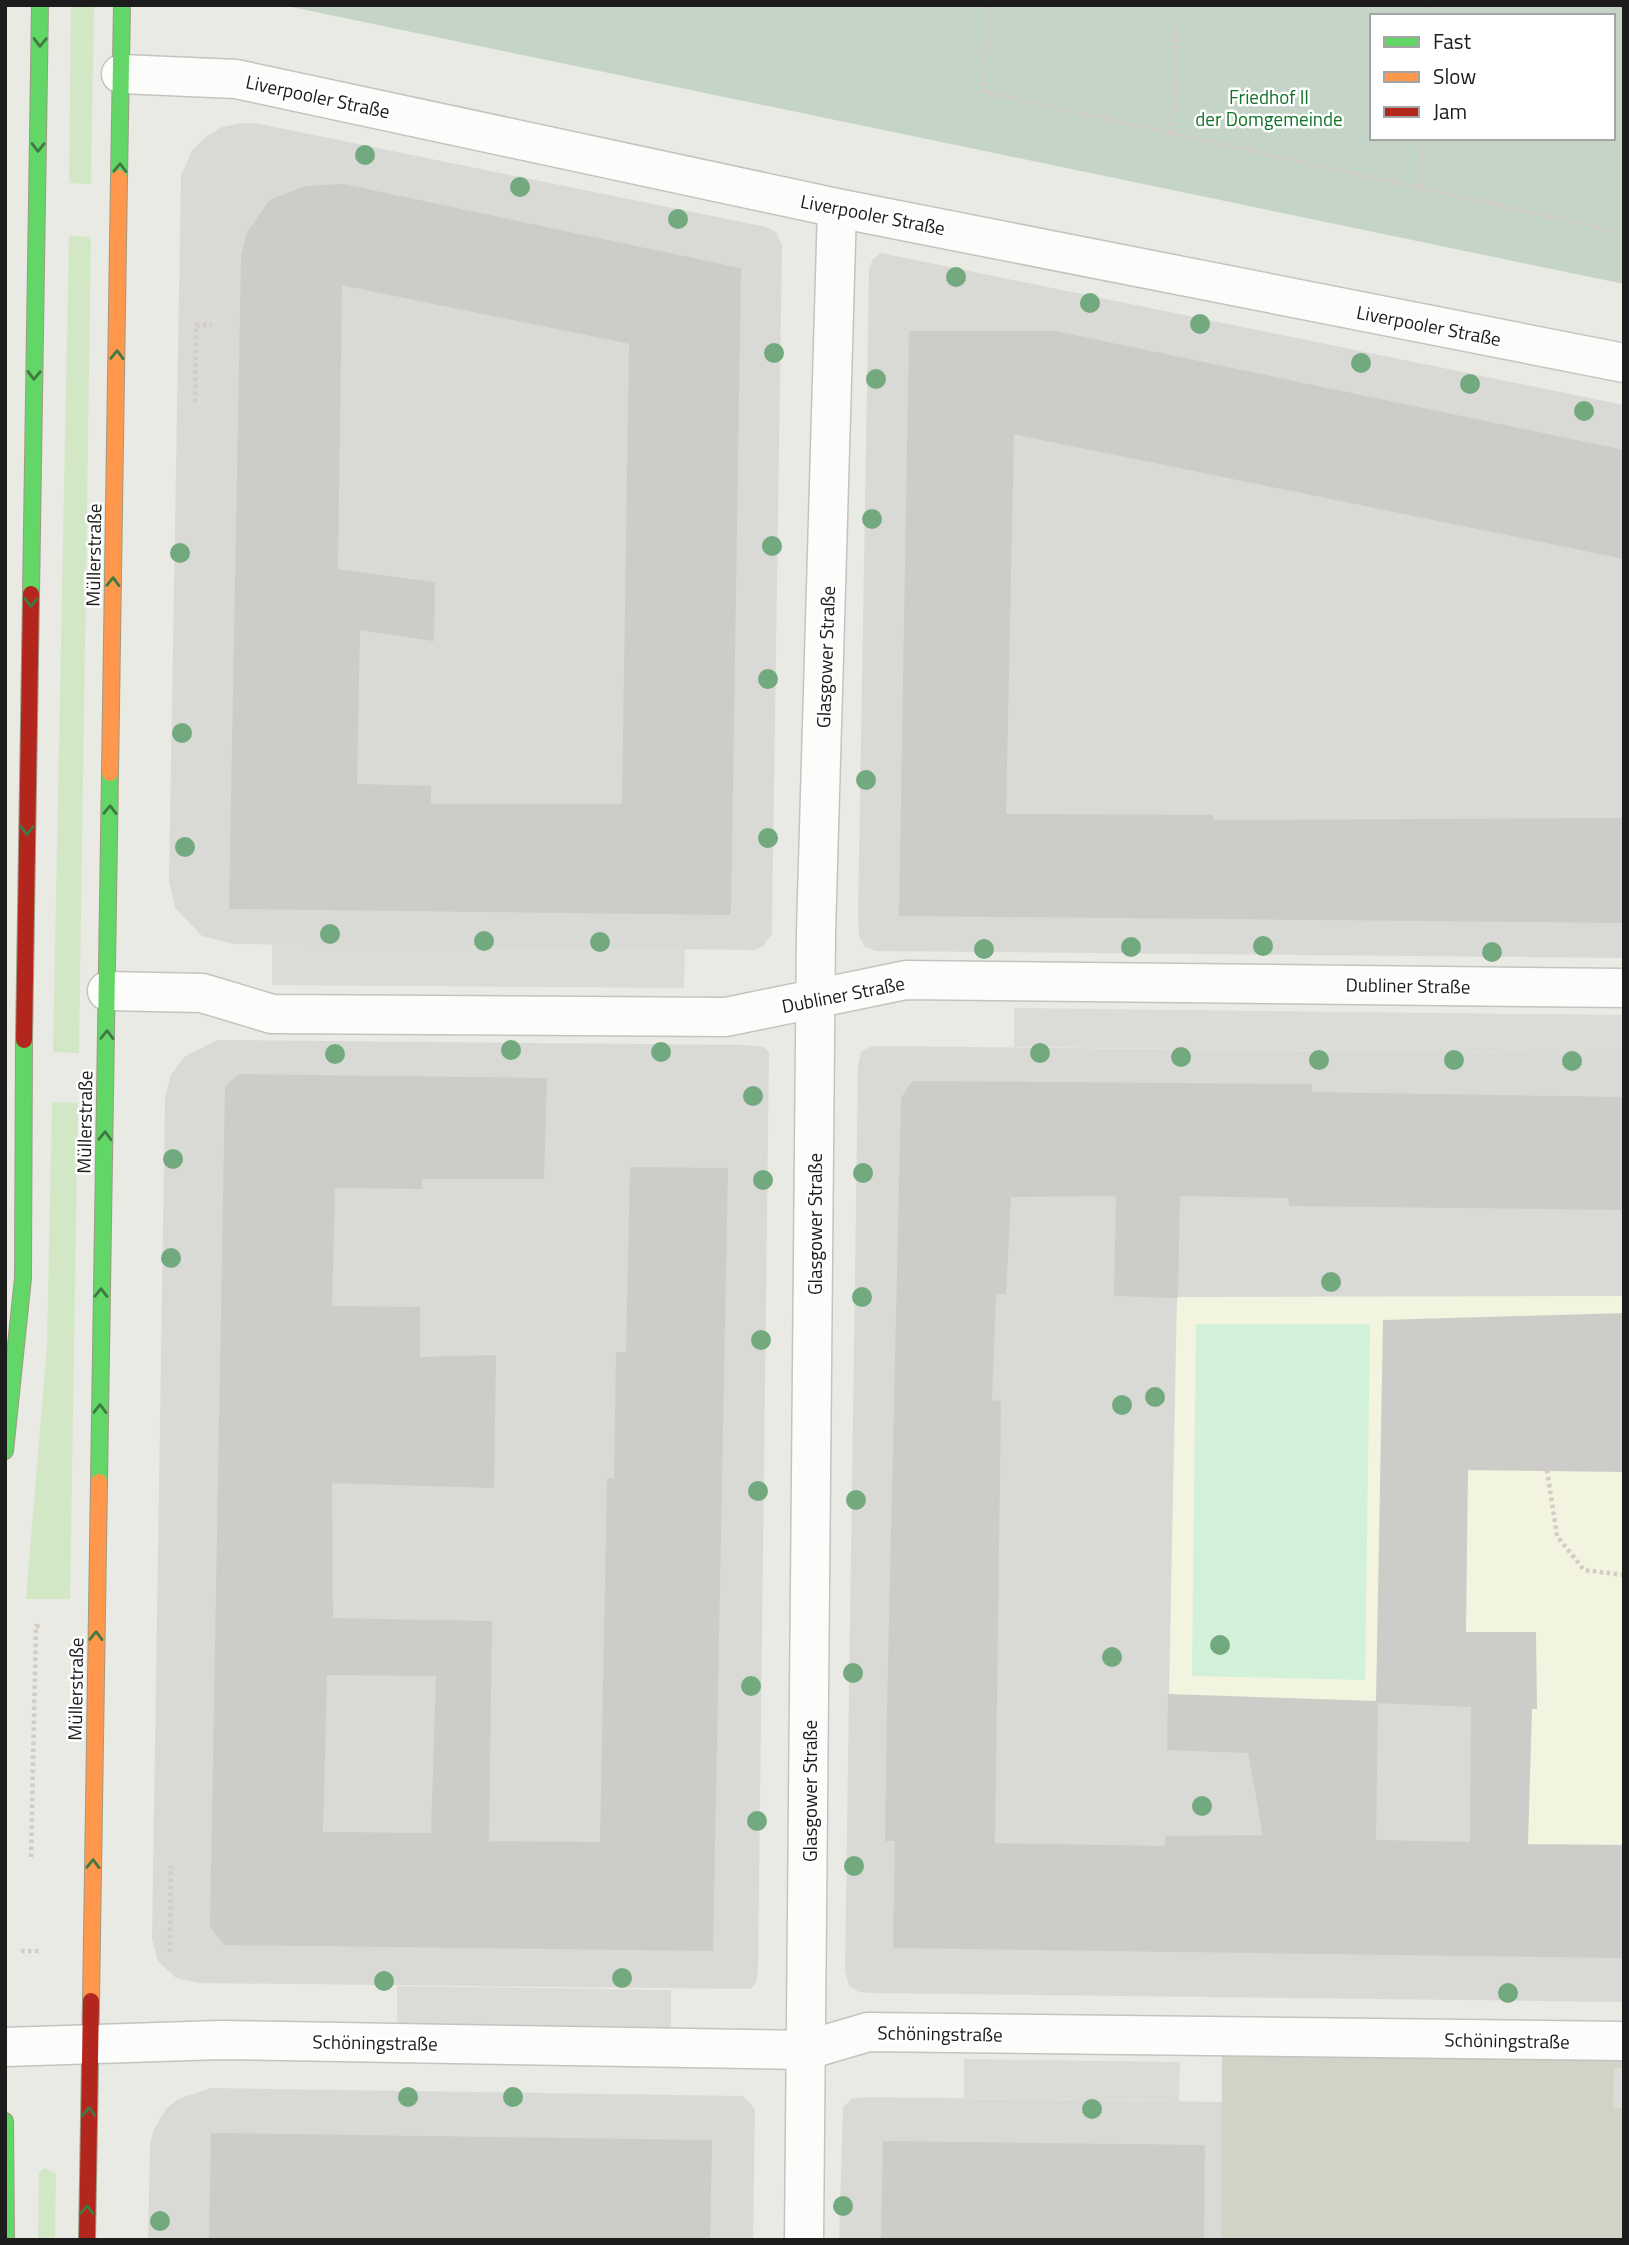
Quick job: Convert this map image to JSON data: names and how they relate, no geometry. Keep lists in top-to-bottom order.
{
  "streets": {
    "main road": ["Müllerstraße"],
    "street": [
      "Liverpooler Straße",
      "Glasgower Straße",
      "Dubliner Straße",
      "Schöningstraße"
    ]
  },
  "crossings": [
    ["Liverpooler Straße", "Müllerstraße"],
    ["Liverpooler Straße", "Glasgower Straße"],
    ["Müllerstraße", "Dubliner Straße"],
    ["Müllerstraße", "Schöningstraße"],
    ["Glasgower Straße", "Dubliner Straße"],
    ["Glasgower Straße", "Schöningstraße"]
  ],
  "parks": ["Friedhof II der Domgemeinde"],
  "legend": ["Fast", "Slow", "Jam"]
}
